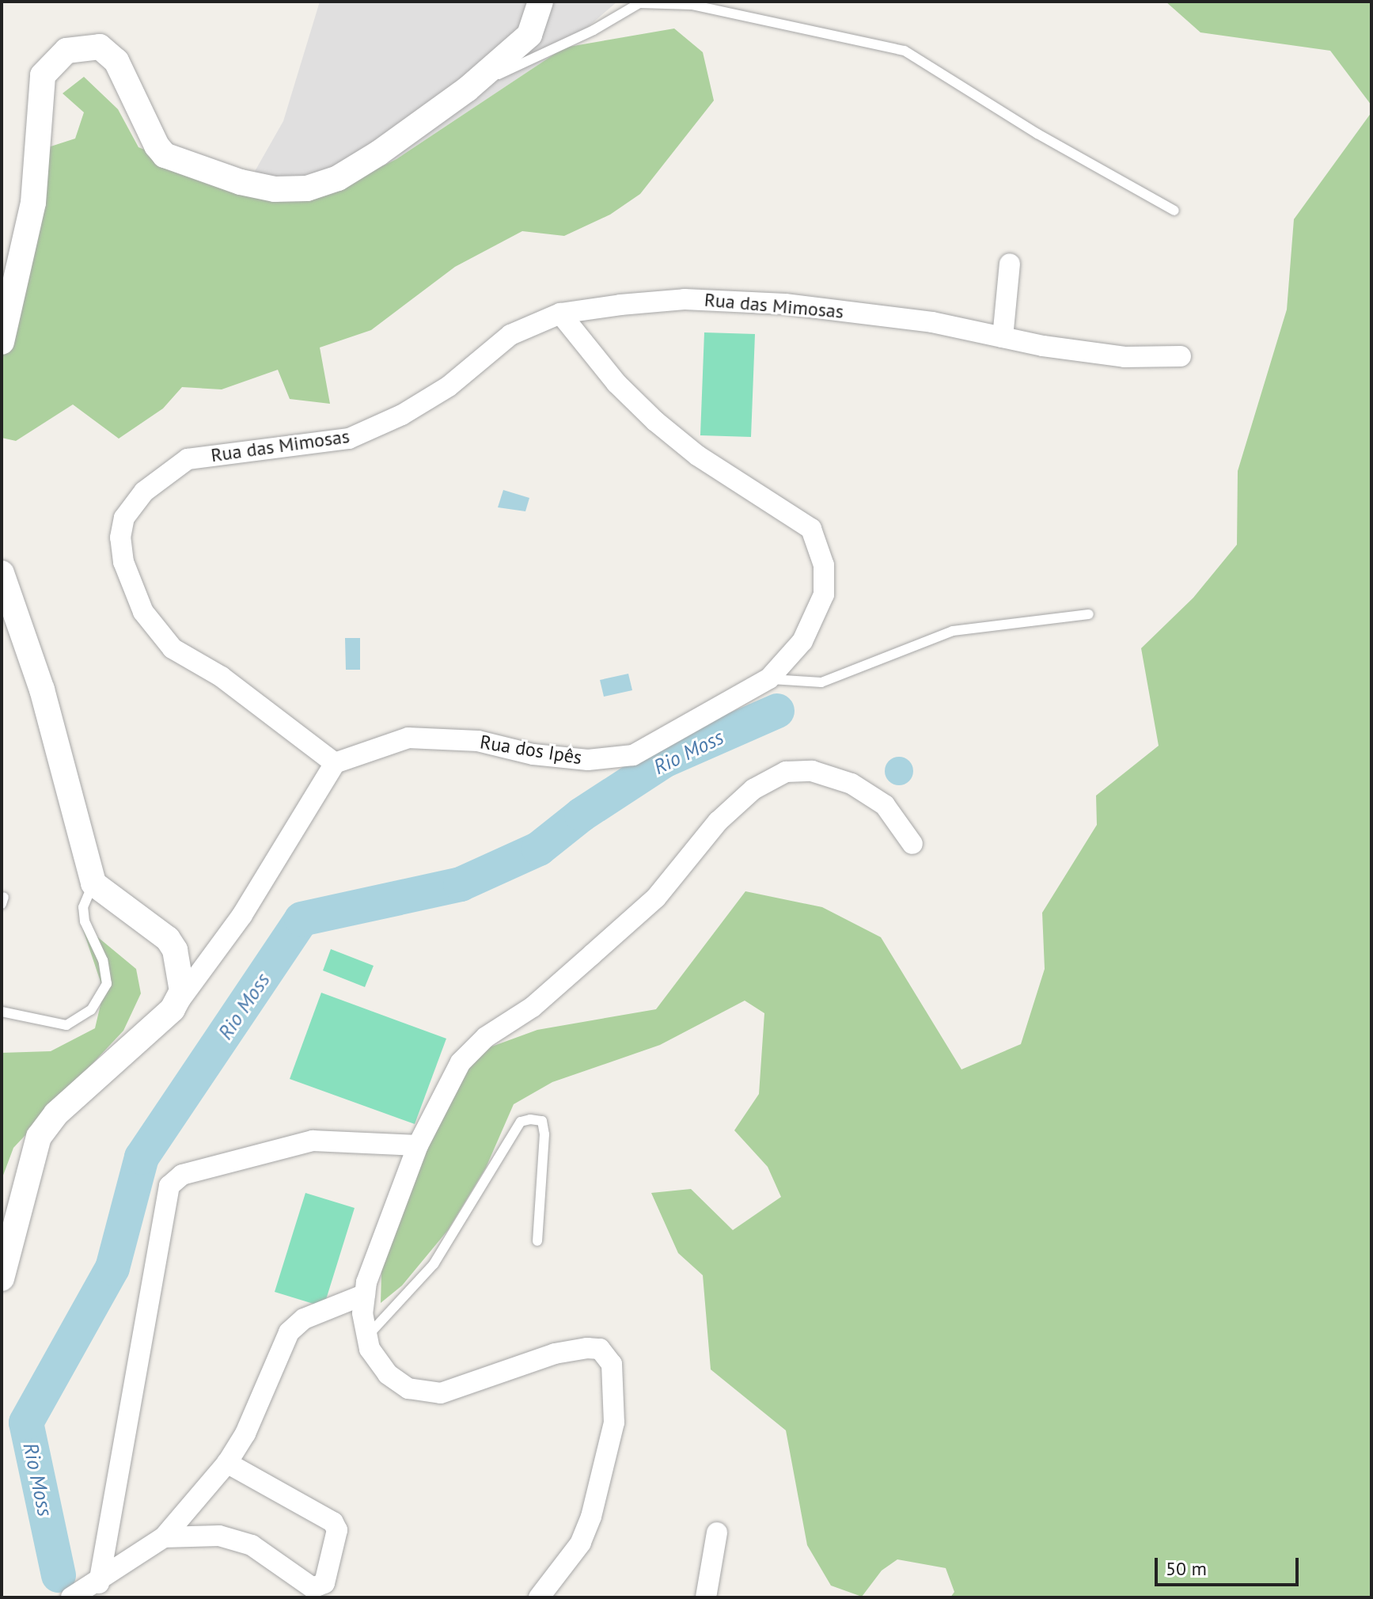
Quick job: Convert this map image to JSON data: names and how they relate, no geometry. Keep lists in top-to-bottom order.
{
  "streets": {
    "street": ["Rua das Mimosas", "Rua dos Ipês"]
  },
  "crossings": [
    ["Rua das Mimosas", "Rua dos Ipês"]
  ],
  "water": ["Rio Moss"],
  "scale_bar": "50 m"
}
